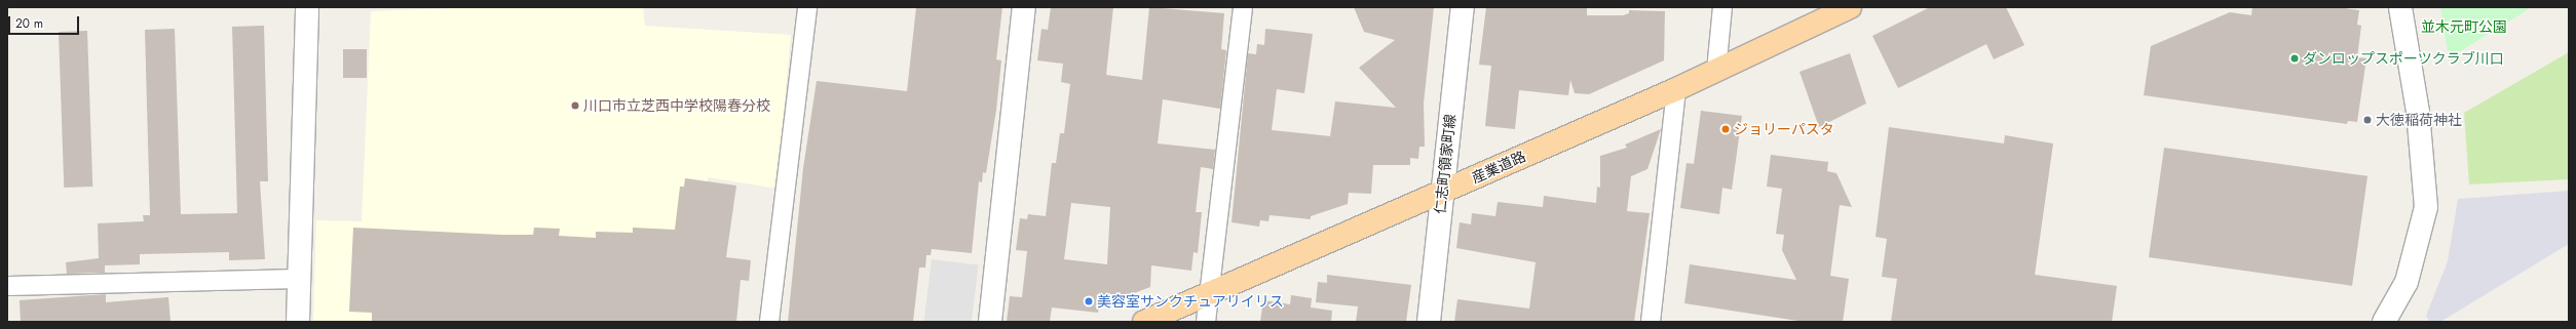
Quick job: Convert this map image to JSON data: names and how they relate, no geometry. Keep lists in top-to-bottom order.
{
  "streets": {
    "main road": ["産業道路"],
    "street": ["仁志町領家町線"]
  },
  "crossings": [
    ["仁志町領家町線", "産業道路"]
  ],
  "parks": ["並木元町公園"],
  "places": [
    "ダンロップスポーツクラブ川口",
    "川口市立芝西中学校陽春分校",
    "大徳稲荷神社",
    "ジョリーパスタ",
    "美容室サンクチュアリイリス"
  ],
  "scale_bar": "20 m"
}
